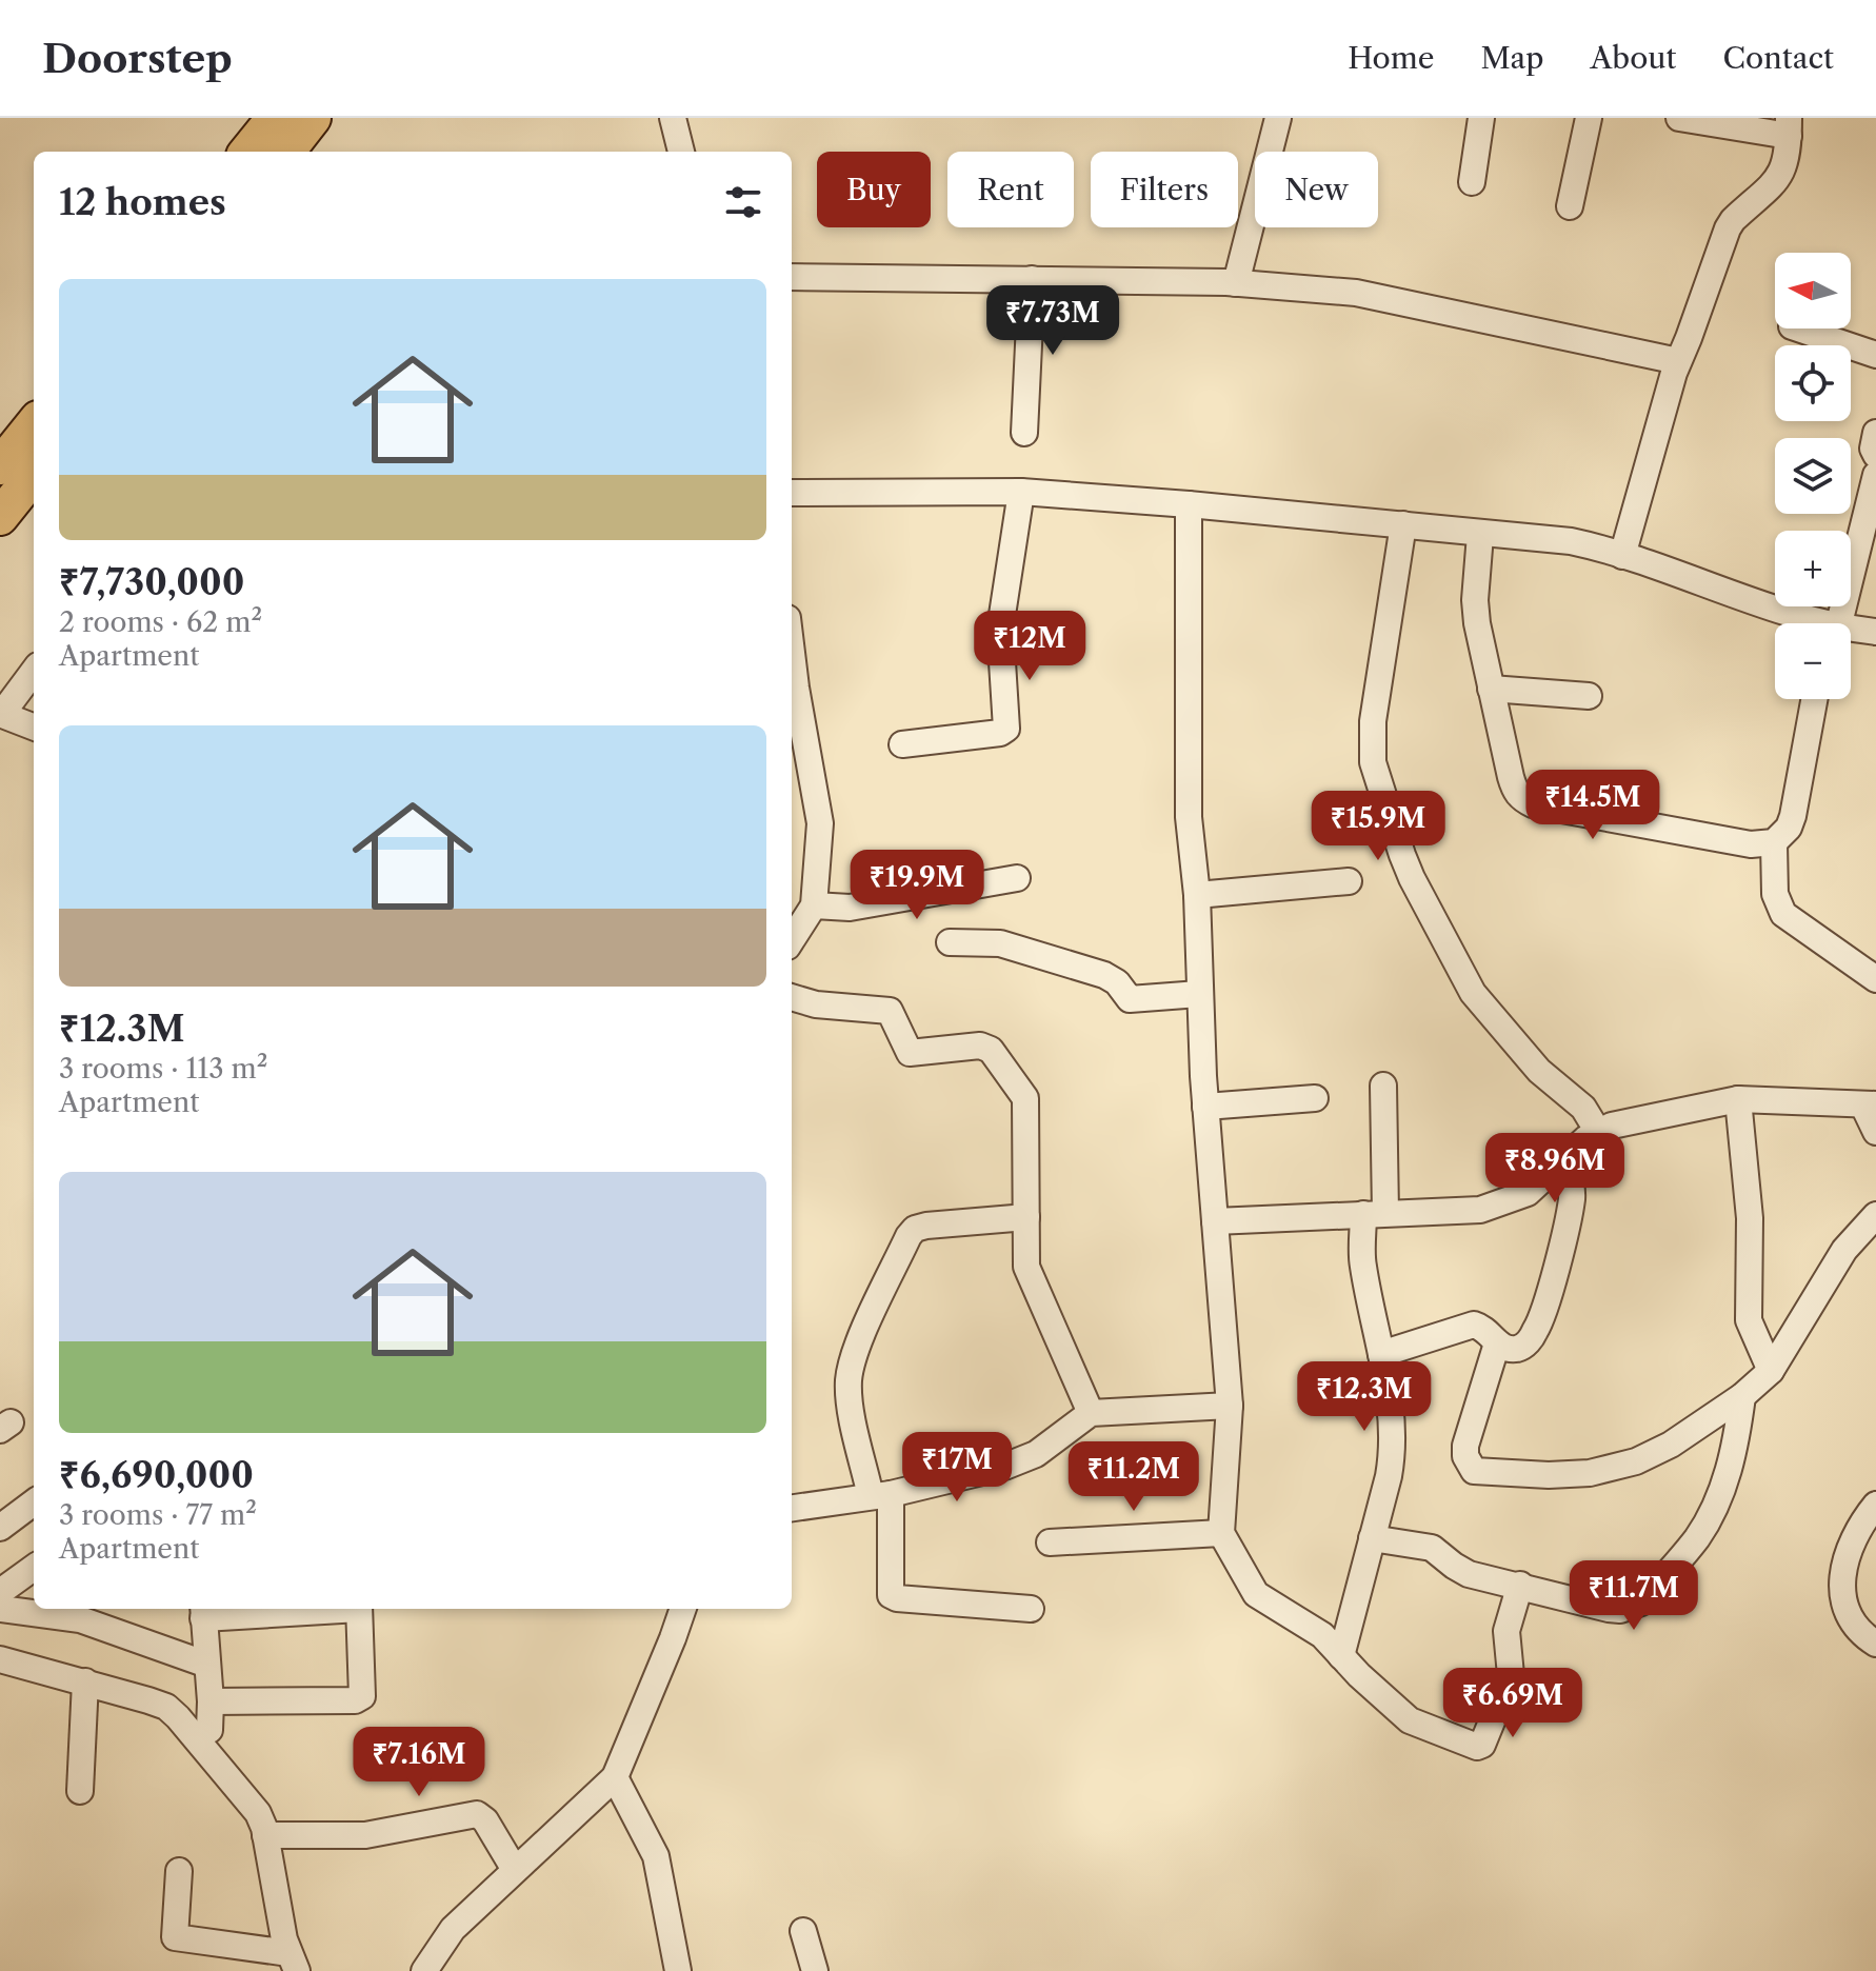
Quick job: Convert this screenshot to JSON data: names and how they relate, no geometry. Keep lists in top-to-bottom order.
{
  "north": "left",
  "page": {
    "header": "Doorstep",
    "nav": [
      "Home",
      "Map",
      "About",
      "Contact"
    ],
    "chip": [
      "Buy",
      "Rent",
      "Filters",
      "New"
    ],
    "heading": "12 homes",
    "map_buttons": ["+", "−"],
    "list": [
      {
        "name": "₹7,730,000",
        "note": "2 rooms · 62 m² · Apartment"
      },
      {
        "name": "₹12.3M",
        "note": "3 rooms · 113 m² · Apartment"
      },
      {
        "name": "₹6,690,000",
        "note": "3 rooms · 77 m² · Apartment"
      }
    ],
    "price": [
      "₹7.73M",
      "₹12M",
      "₹14.5M",
      "₹15.9M",
      "₹19.9M",
      "₹8.96M",
      "₹12.3M",
      "₹17M",
      "₹11.2M",
      "₹11.7M",
      "₹6.69M",
      "₹7.16M"
    ]
  }
}
